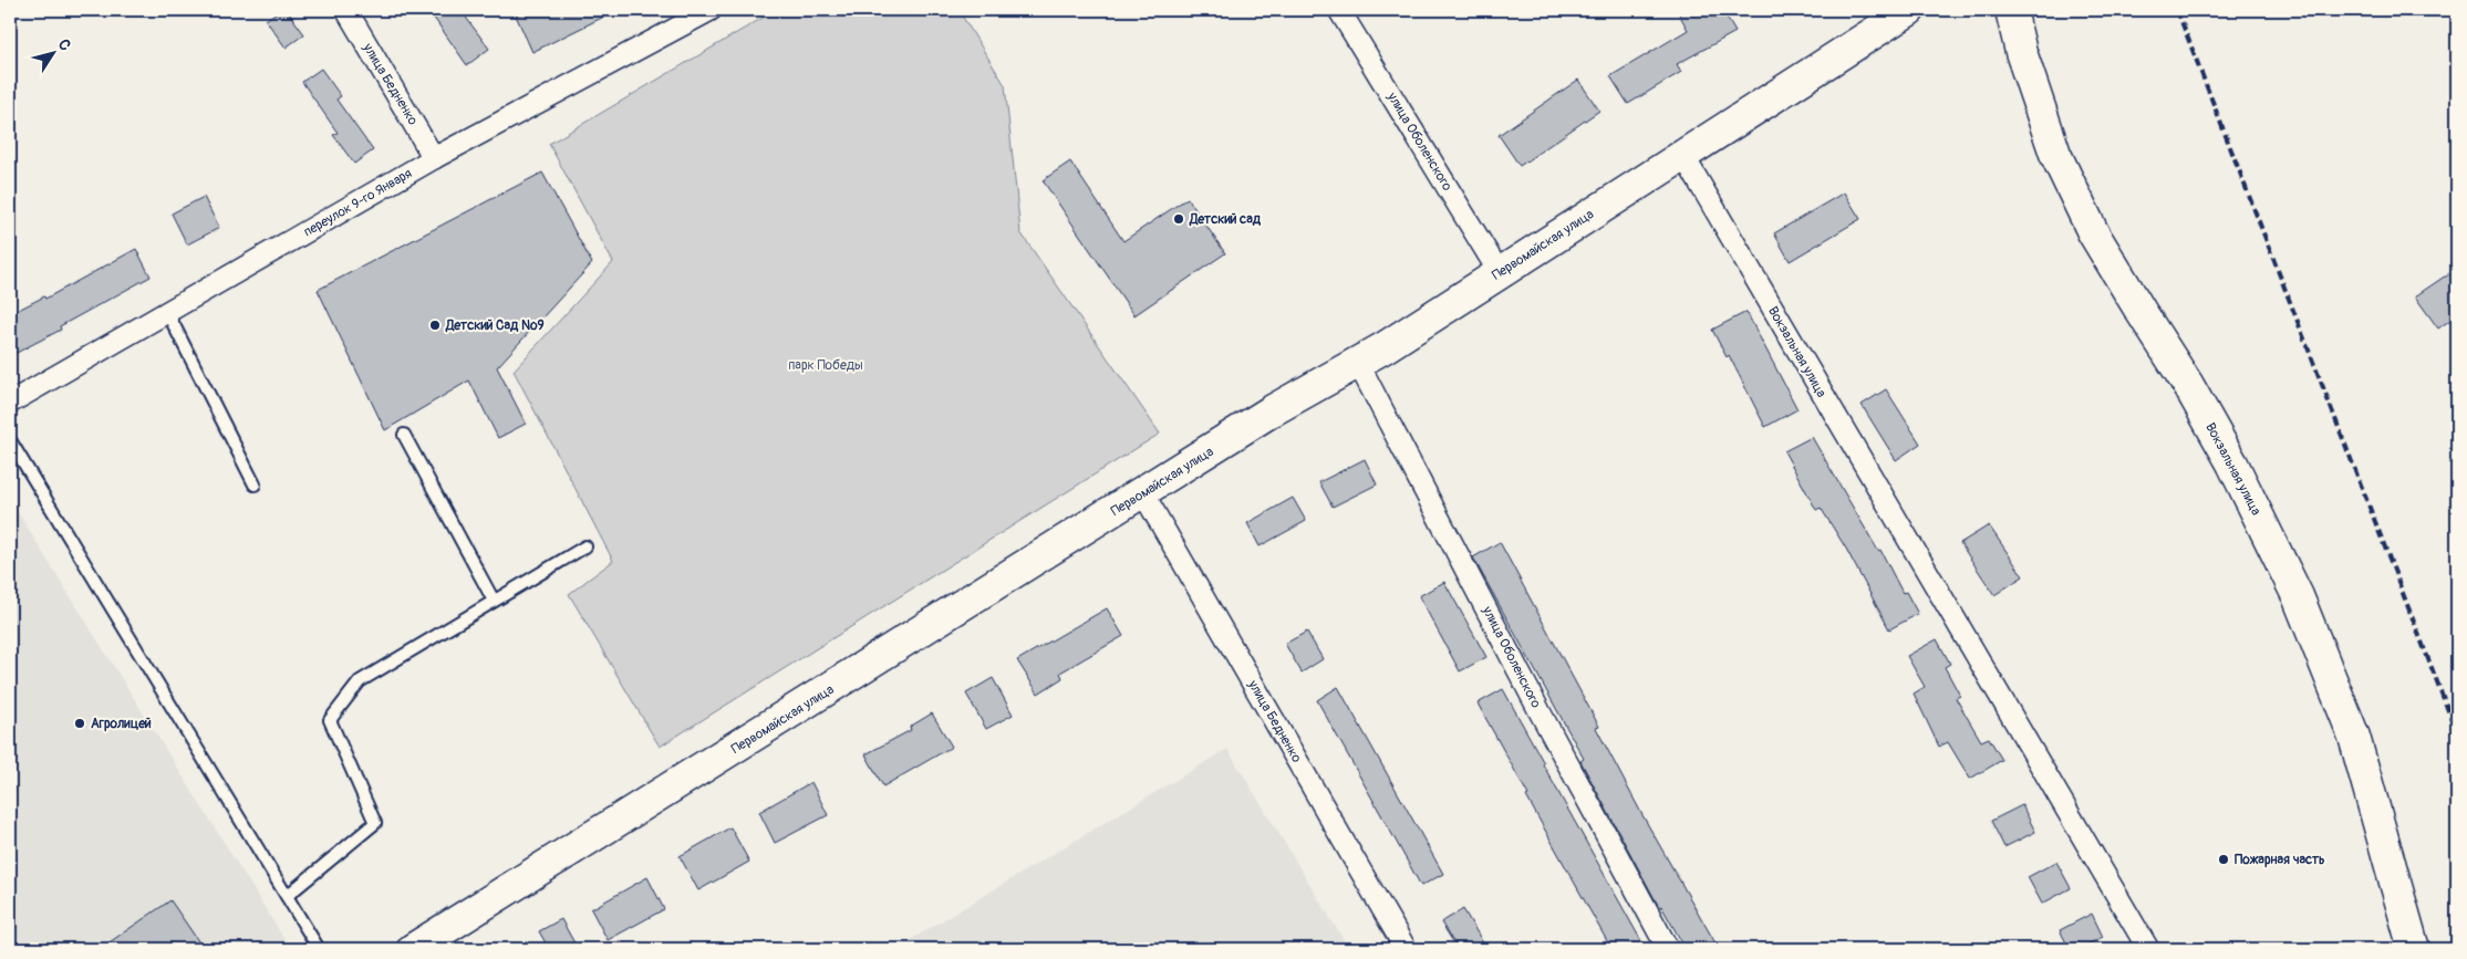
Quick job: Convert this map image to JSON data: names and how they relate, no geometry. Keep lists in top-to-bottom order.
{
  "streets": {
    "main road": ["Первомайская улица", "Вокзальная улица"],
    "street": ["улица Бедненко", "улица Оболенского", "переулок 9-го Января"]
  },
  "crossings": [
    ["улица Бедненко", "переулок 9-го Января"],
    ["улица Бедненко", "Первомайская улица"],
    ["улица Оболенского", "Первомайская улица"],
    ["Первомайская улица", "Вокзальная улица"]
  ],
  "parks": ["парк Победы"],
  "places": [
    "Детский сад",
    "Детский Сад №9",
    "Агролицей",
    "Пожарная часть"
  ],
  "north": "top right"
}
